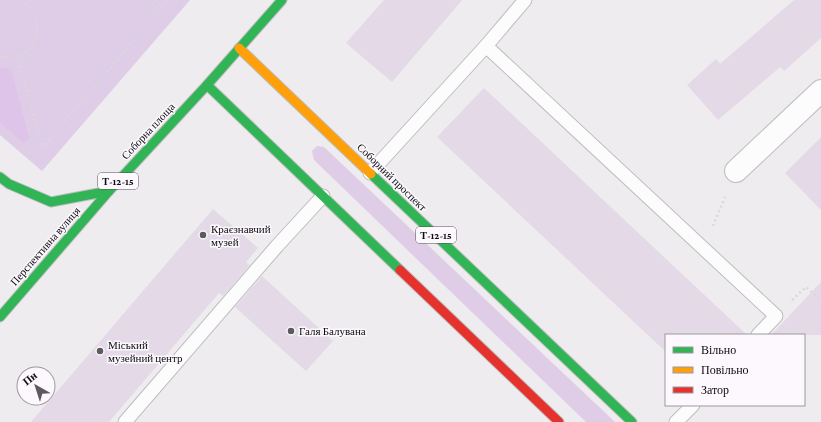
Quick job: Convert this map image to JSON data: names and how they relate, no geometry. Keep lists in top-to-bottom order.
{
  "streets": {
    "main road": [
      "Соборна площа",
      "Соборний проспект",
      "Т-12-15",
      "Перспективна вулиця"
    ]
  },
  "crossings": [
    ["Соборна площа", "Соборний проспект"],
    ["Соборна площа", "Т-12-15"],
    ["Соборна площа", "Перспективна вулиця"],
    ["Т-12-15", "Перспективна вулиця"]
  ],
  "places": ["Краєзнавчий музей", "Галя Балувана", "Міський музейний центр"],
  "legend": ["Вільно", "Повільно", "Затор"],
  "north": "top left"
}
